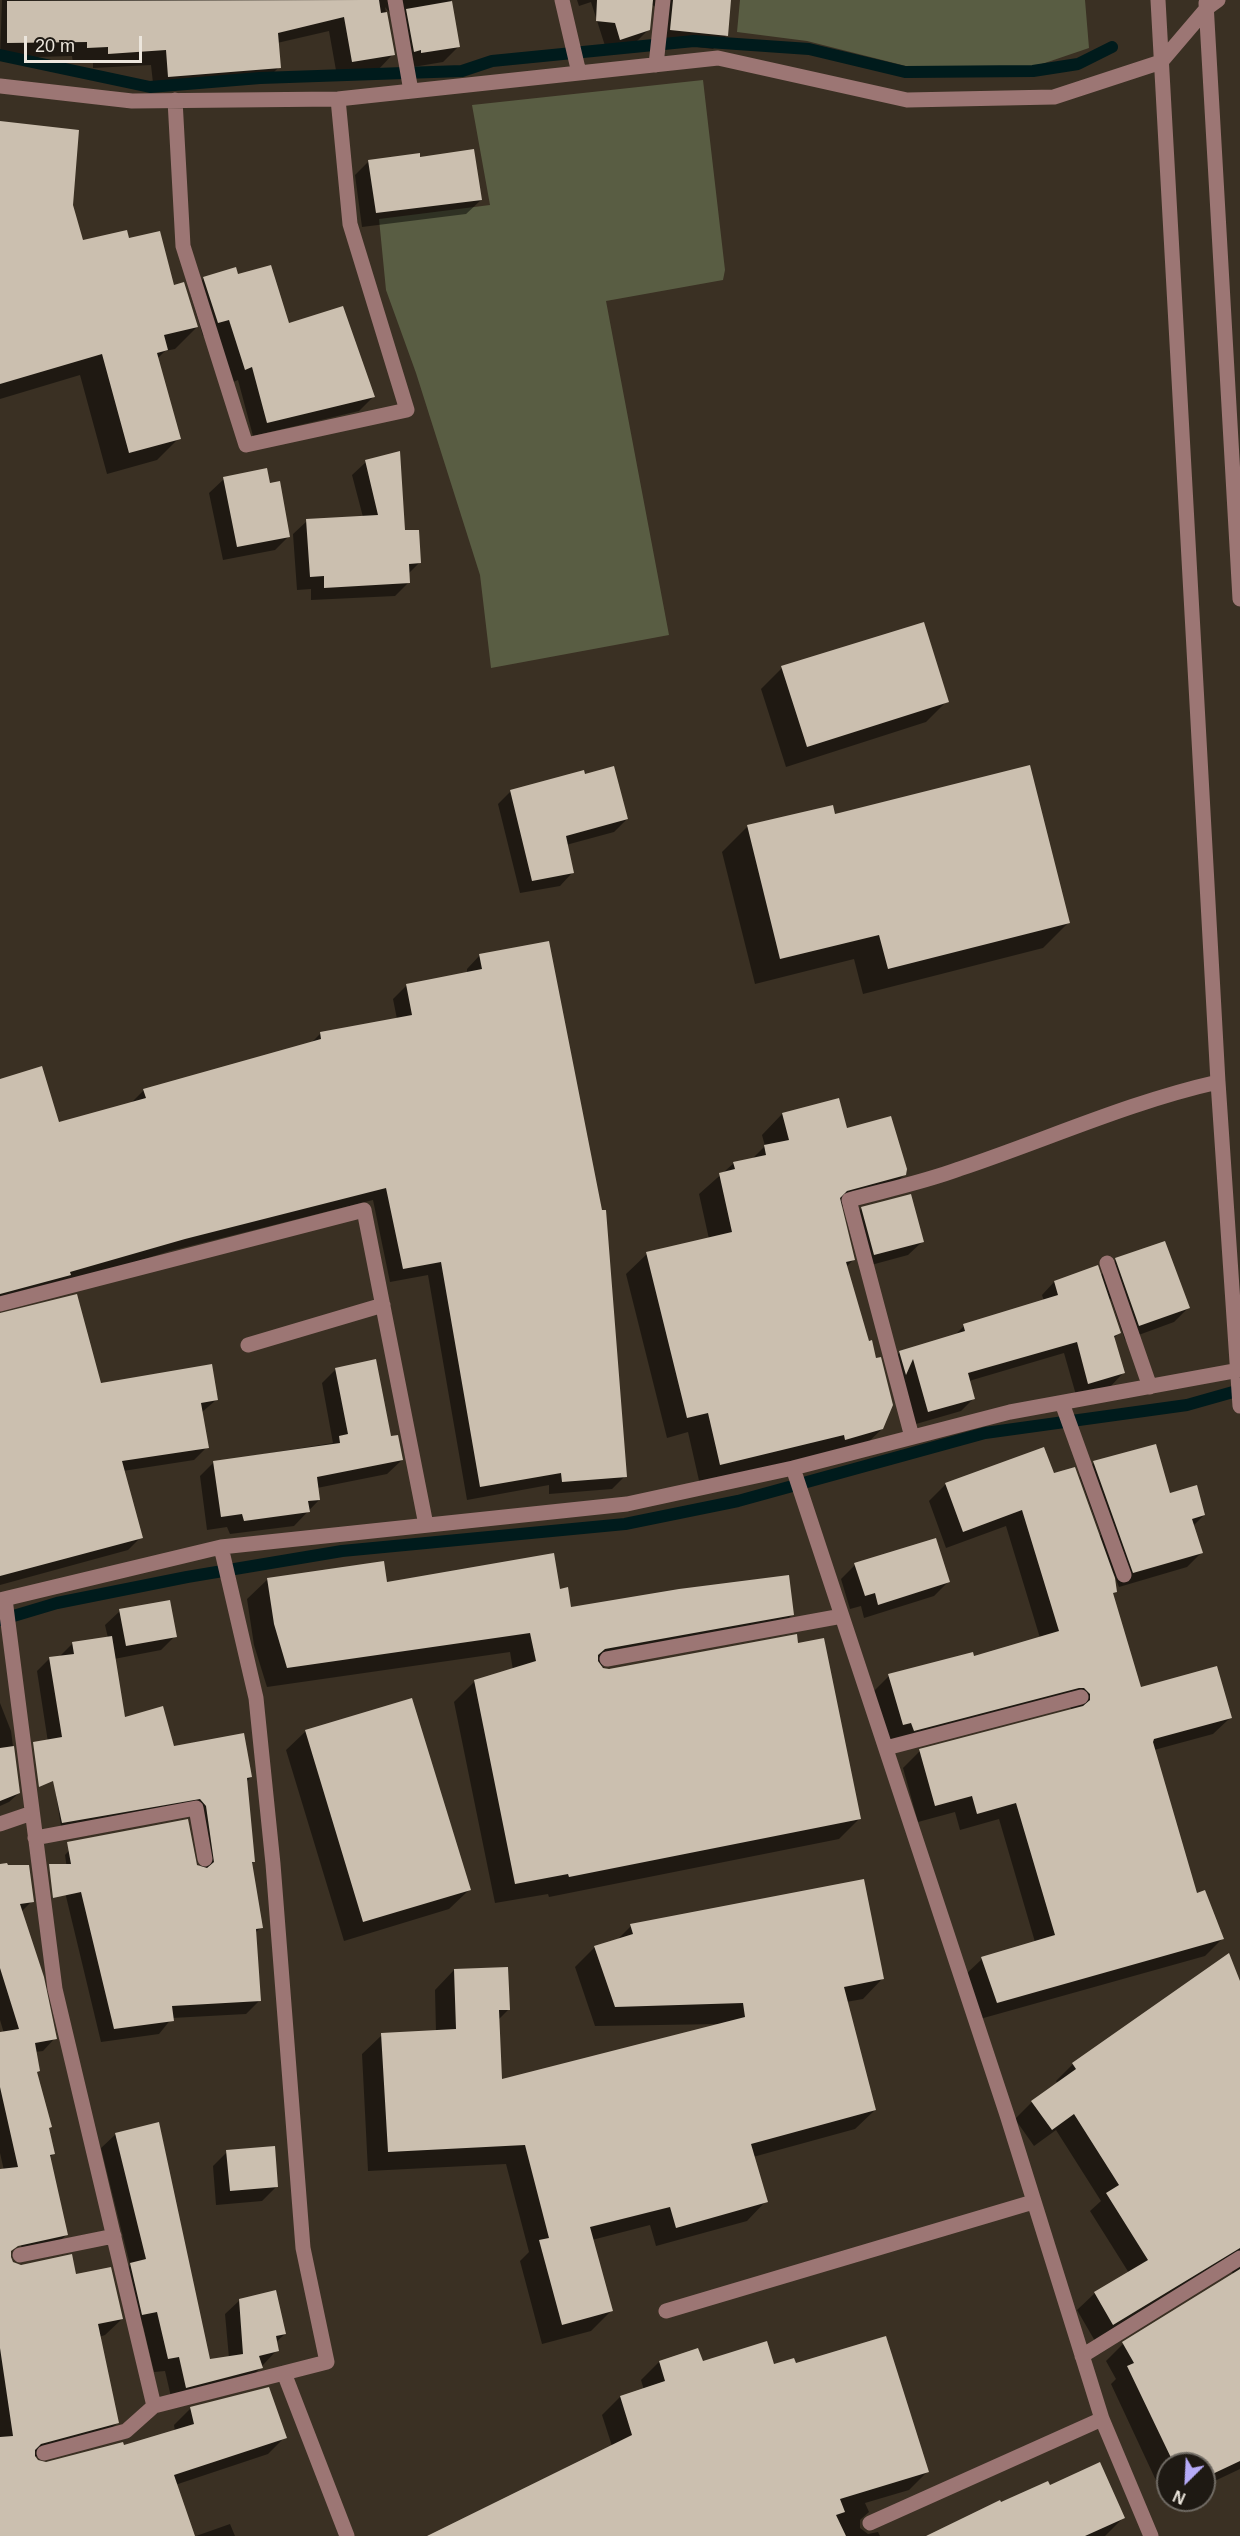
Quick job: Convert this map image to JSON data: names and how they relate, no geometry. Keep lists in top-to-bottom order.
{
  "scale_bar": "20 m",
  "north": "bottom left"
}
